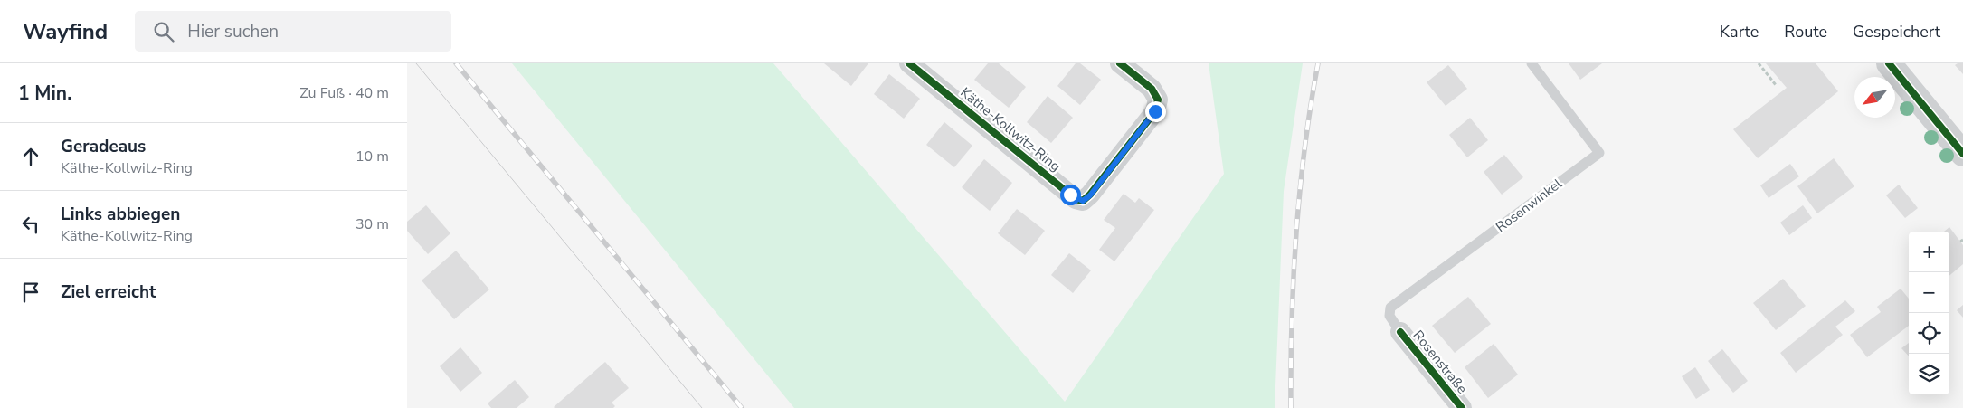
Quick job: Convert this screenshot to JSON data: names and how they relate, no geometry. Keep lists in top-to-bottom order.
{
  "streets": {
    "street": ["Käthe-Kollwitz-Ring", "Rosenstraße"],
    "lane": ["Rosenwinkel"]
  },
  "crossings": [
    ["Rosenwinkel", "Rosenstraße"]
  ],
  "north": "bottom left",
  "page": {
    "header": "Wayfind",
    "search": "Hier suchen",
    "nav": ["Karte", "Route", "Gespeichert"],
    "heading": ["1 Min.", "Zu Fuß · 40 m"],
    "list": [
      ["Geradeaus", "Käthe-Kollwitz-Ring", "10 m"],
      ["Links abbiegen", "Käthe-Kollwitz-Ring", "30 m"],
      "Ziel erreicht"
    ],
    "map_buttons": ["+", "−"]
  }
}
